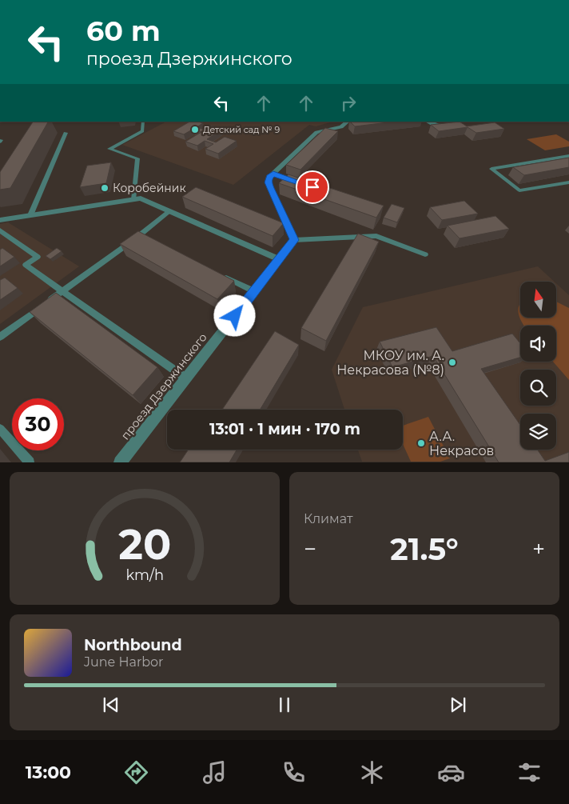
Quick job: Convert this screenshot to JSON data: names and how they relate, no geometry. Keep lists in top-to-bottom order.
{
  "streets": {
    "street": ["проезд Дзержинского"]
  },
  "places": [
    "Детский сад № 9",
    "Коробейник",
    "МКОУ им. А. Некрасова (№8)",
    "А.А. Некрасов"
  ],
  "north": "top",
  "page": {
    "turn": ["60 m", "проезд Дзержинского"],
    "limit": "30",
    "trip": "13:01 · 1 мин · 170 m",
    "tile": "Климат",
    "heat": ["−", "21.5°", "+"],
    "song": ["Northbound", "June Harbor"],
    "tabs": "13:00",
    "gauge": ["20", "km/h"]
  }
}
